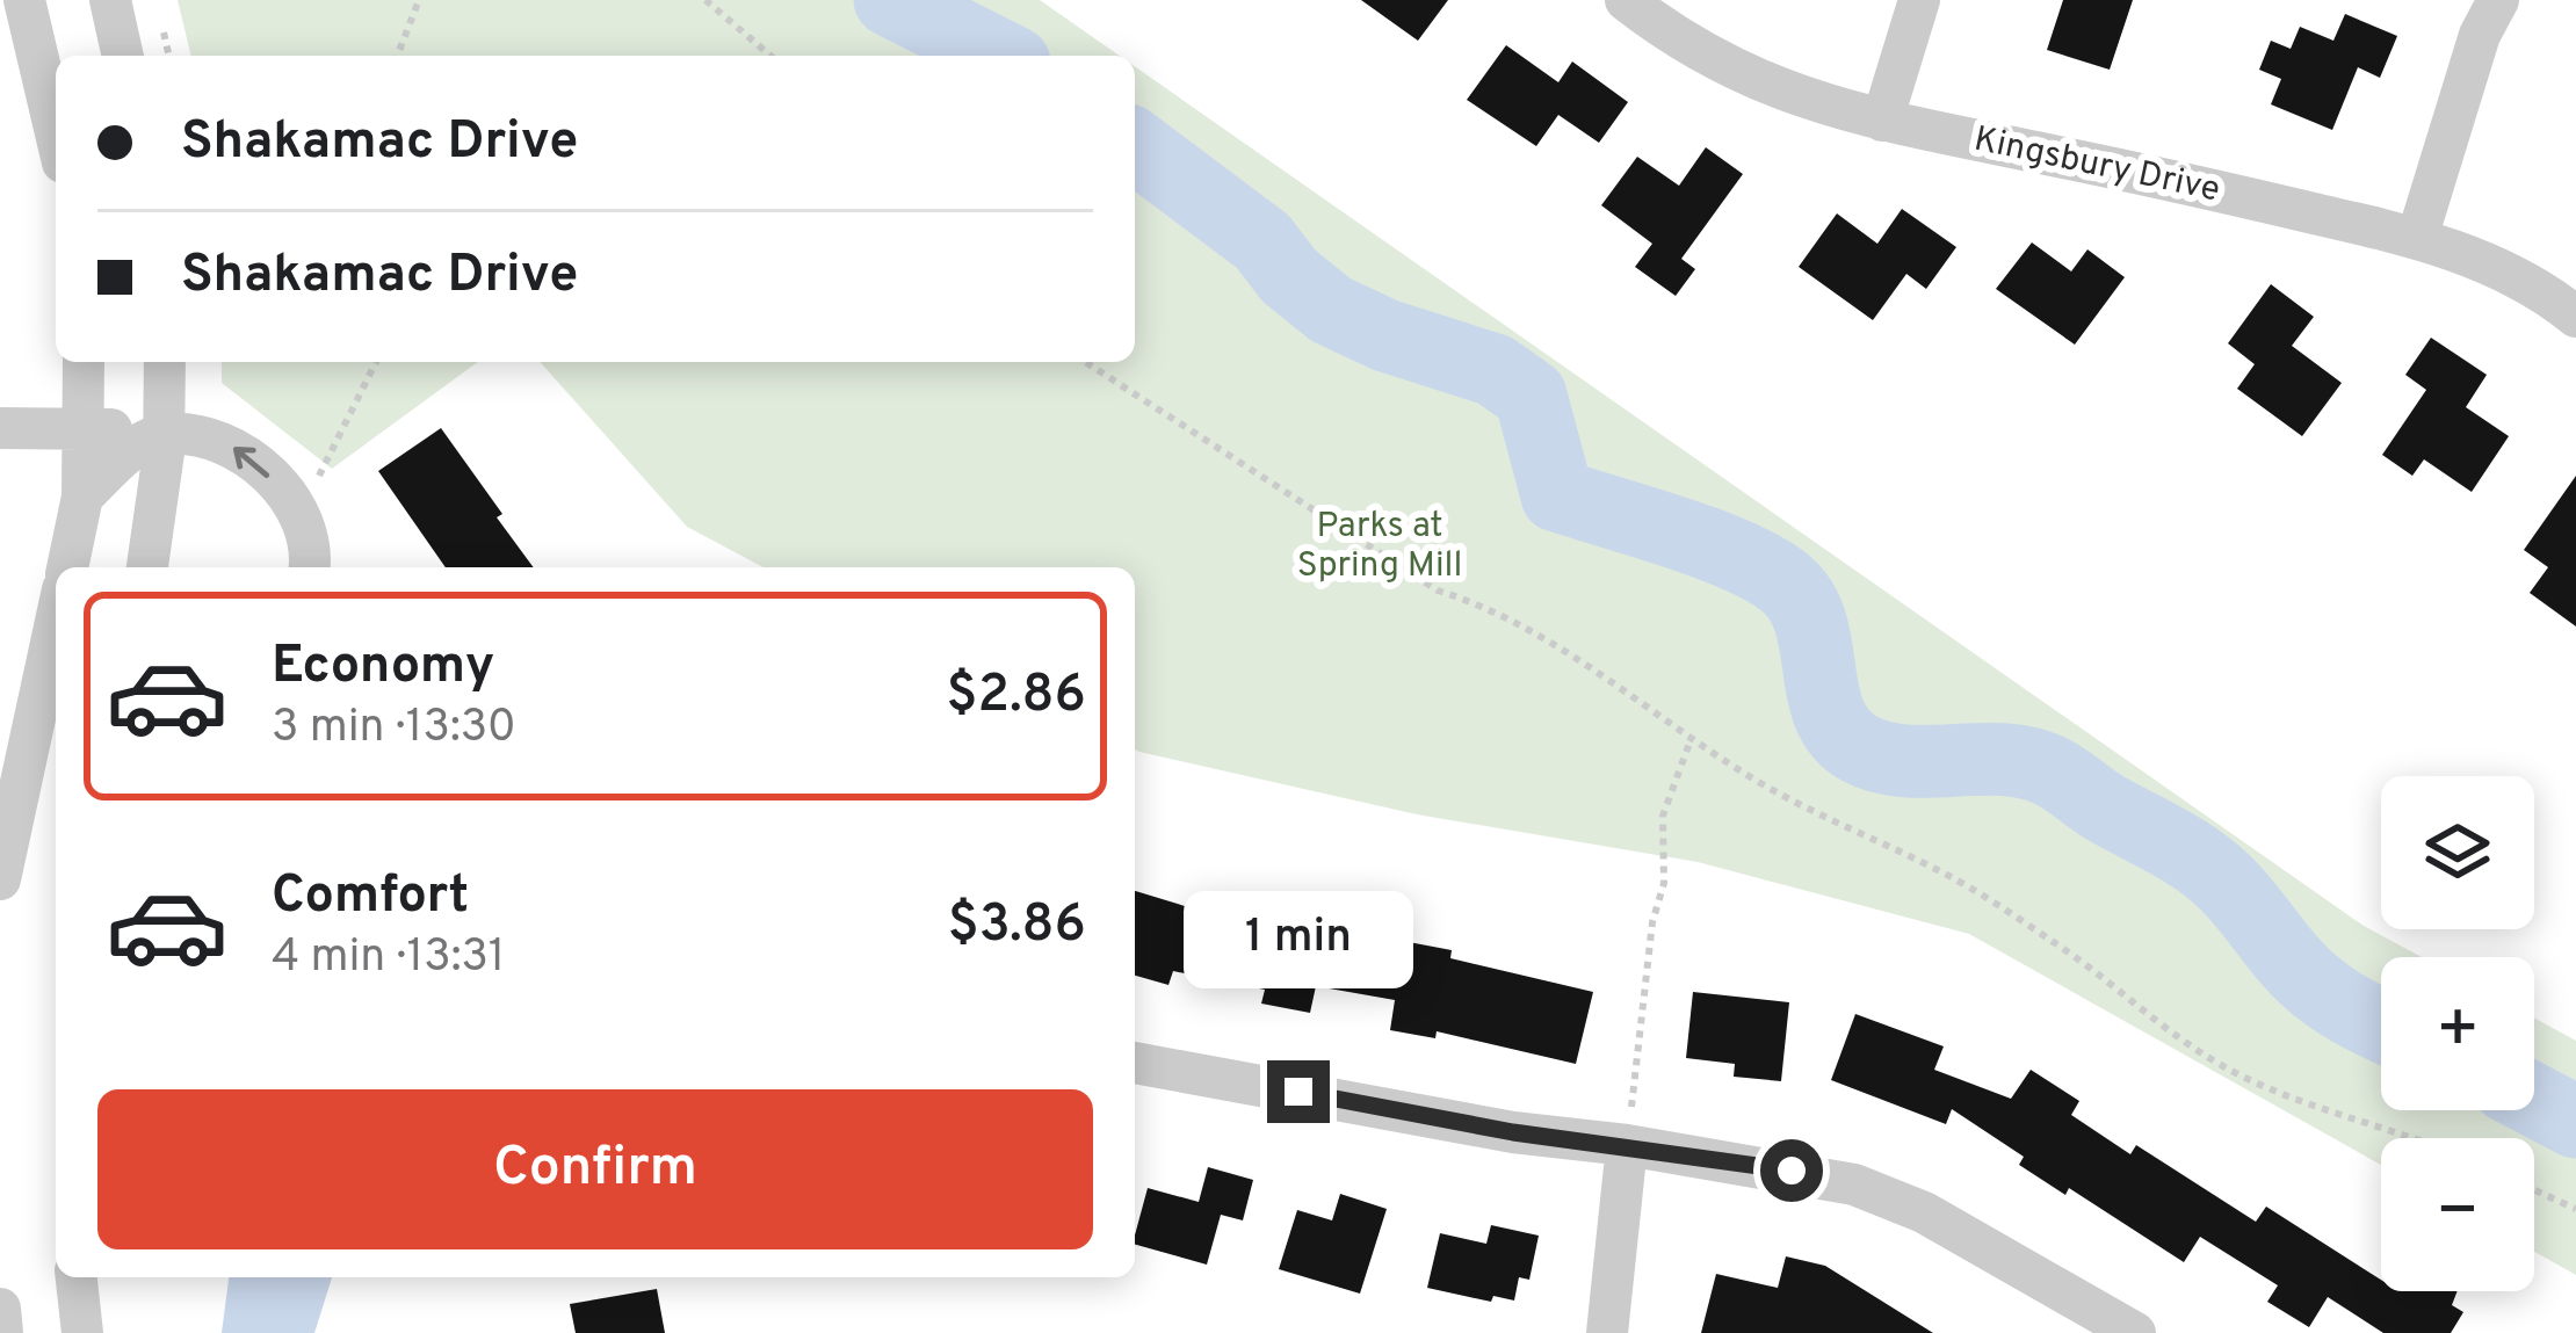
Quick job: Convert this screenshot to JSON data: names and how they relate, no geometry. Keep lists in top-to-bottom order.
{
  "streets": {
    "street": ["Kingsbury Drive"]
  },
  "parks": ["Parks at Spring Mill"],
  "page": {
    "banner": ["Shakamac Drive", "Shakamac Drive"],
    "list": [
      {
        "name": "Economy",
        "note": "3 min · 13:30",
        "value": "$2.86"
      },
      {
        "name": "Comfort",
        "note": "4 min · 13:31",
        "value": "$3.86"
      }
    ],
    "map_buttons": ["+", "−"],
    "bubble": "1 min",
    "buttons": "Confirm"
  }
}
